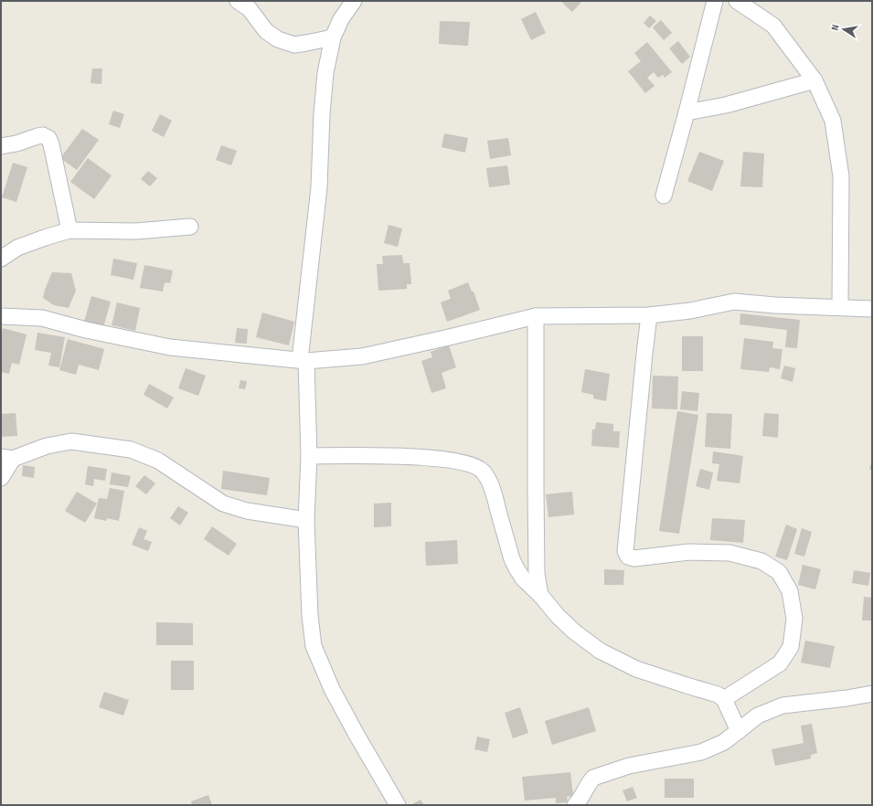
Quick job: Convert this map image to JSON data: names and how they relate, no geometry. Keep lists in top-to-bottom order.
{
  "north": "left"
}
